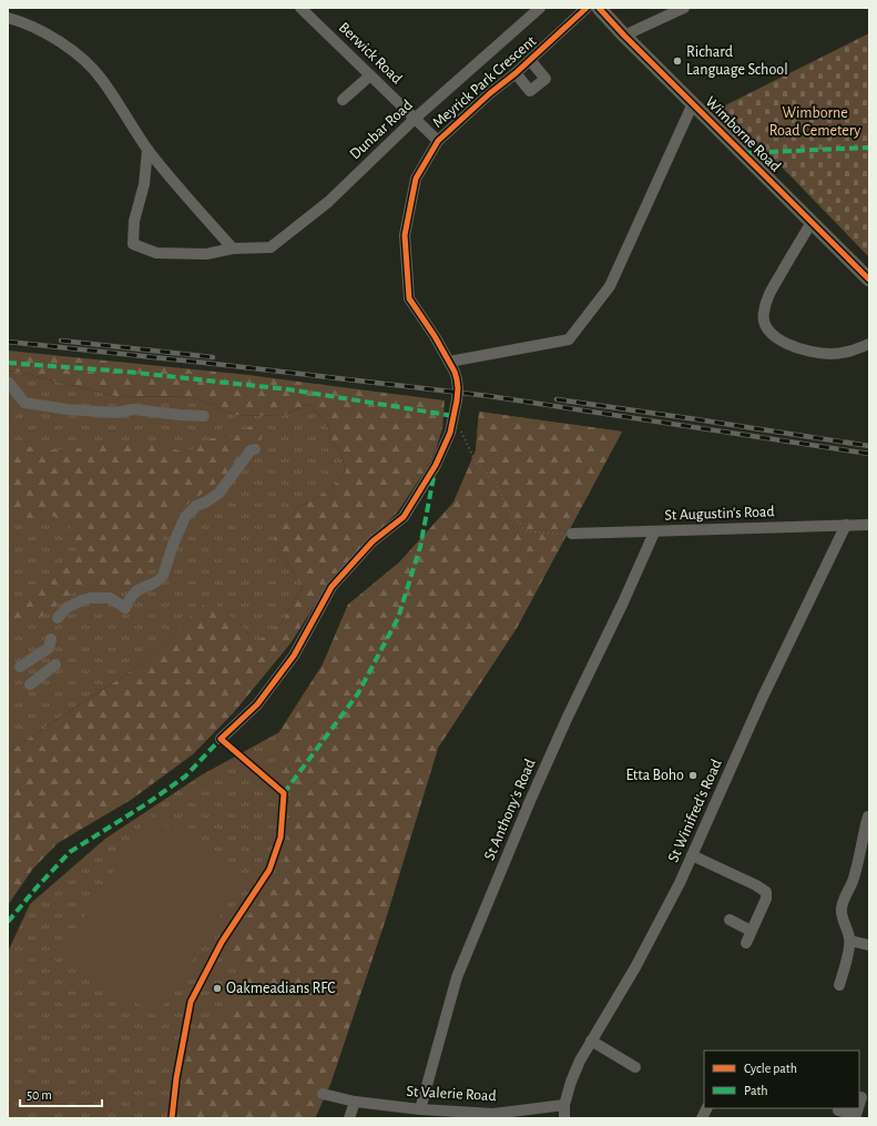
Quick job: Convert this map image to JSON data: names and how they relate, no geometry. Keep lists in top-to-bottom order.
{
  "streets": {
    "main road": ["Wimborne Road"],
    "street": [
      "Berwick Road",
      "Meyrick Park Crescent",
      "Dunbar Road",
      "St Augustin's Road",
      "St Anthony's Road",
      "St Winifred's Road",
      "St Valerie Road"
    ]
  },
  "crossings": [
    ["Berwick Road", "Meyrick Park Crescent"],
    ["Berwick Road", "Dunbar Road"],
    ["St Augustin's Road", "St Anthony's Road"],
    ["St Augustin's Road", "St Winifred's Road"],
    ["St Anthony's Road", "St Valerie Road"],
    ["St Winifred's Road", "St Valerie Road"]
  ],
  "parks": ["Wimborne Road Cemetery"],
  "places": ["Richard Language School", "Etta Boho", "Oakmeadians RFC"],
  "legend": ["Cycle path", "Path"],
  "scale_bar": "50 m"
}
